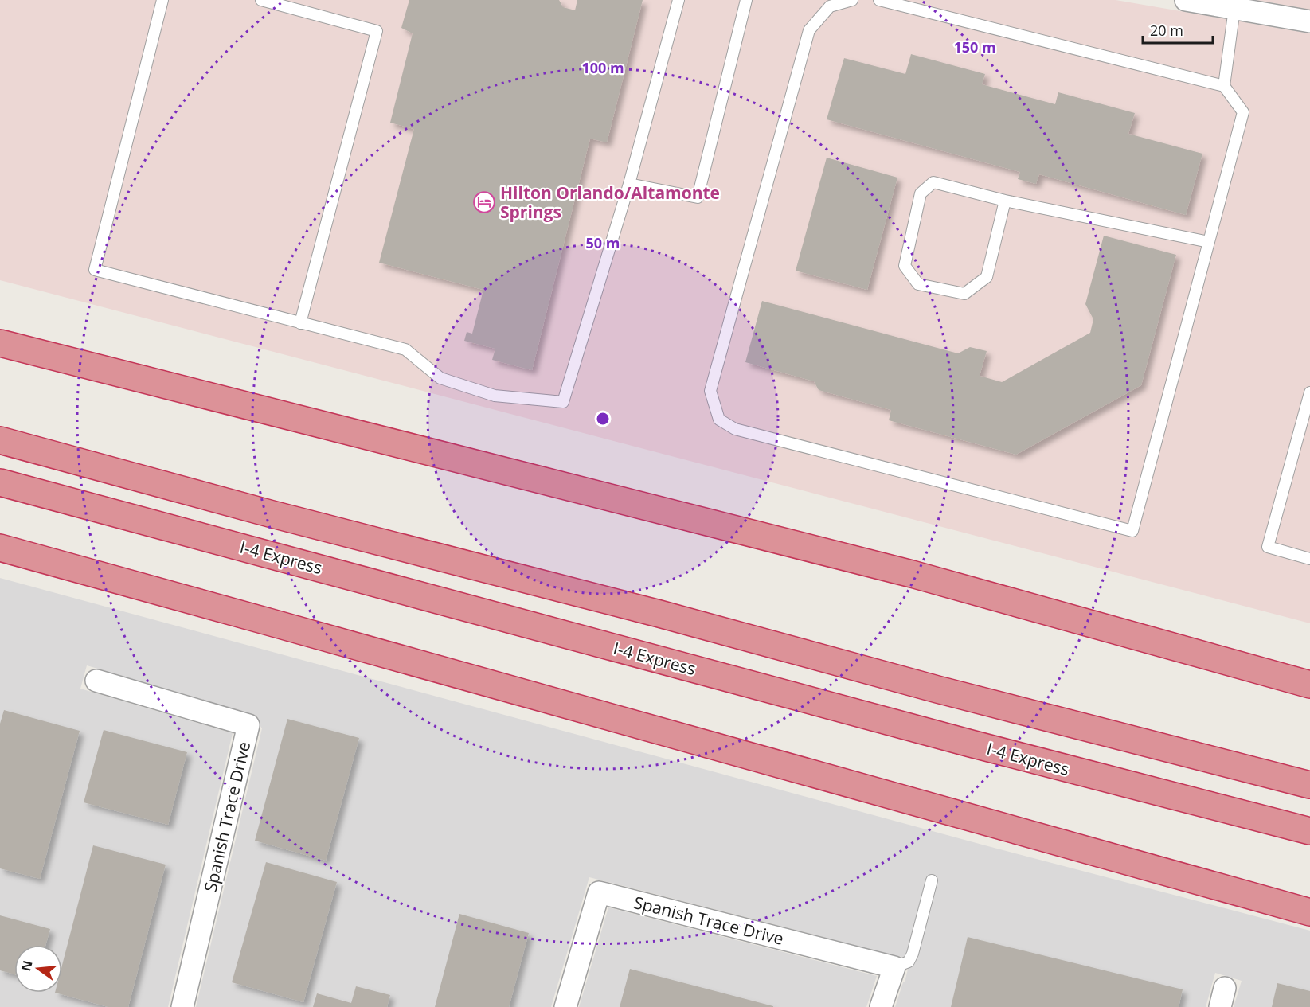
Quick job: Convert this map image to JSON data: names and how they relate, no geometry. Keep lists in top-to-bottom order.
{
  "streets": {
    "highway": ["I-4 Express"],
    "street": ["Spanish Trace Drive"]
  },
  "places": {
    "hotel": ["Hilton Orlando/Altamonte Springs"]
  },
  "scale_bar": "20 m",
  "north": "left",
  "rings": ["150 m", "100 m", "50 m"]
}
